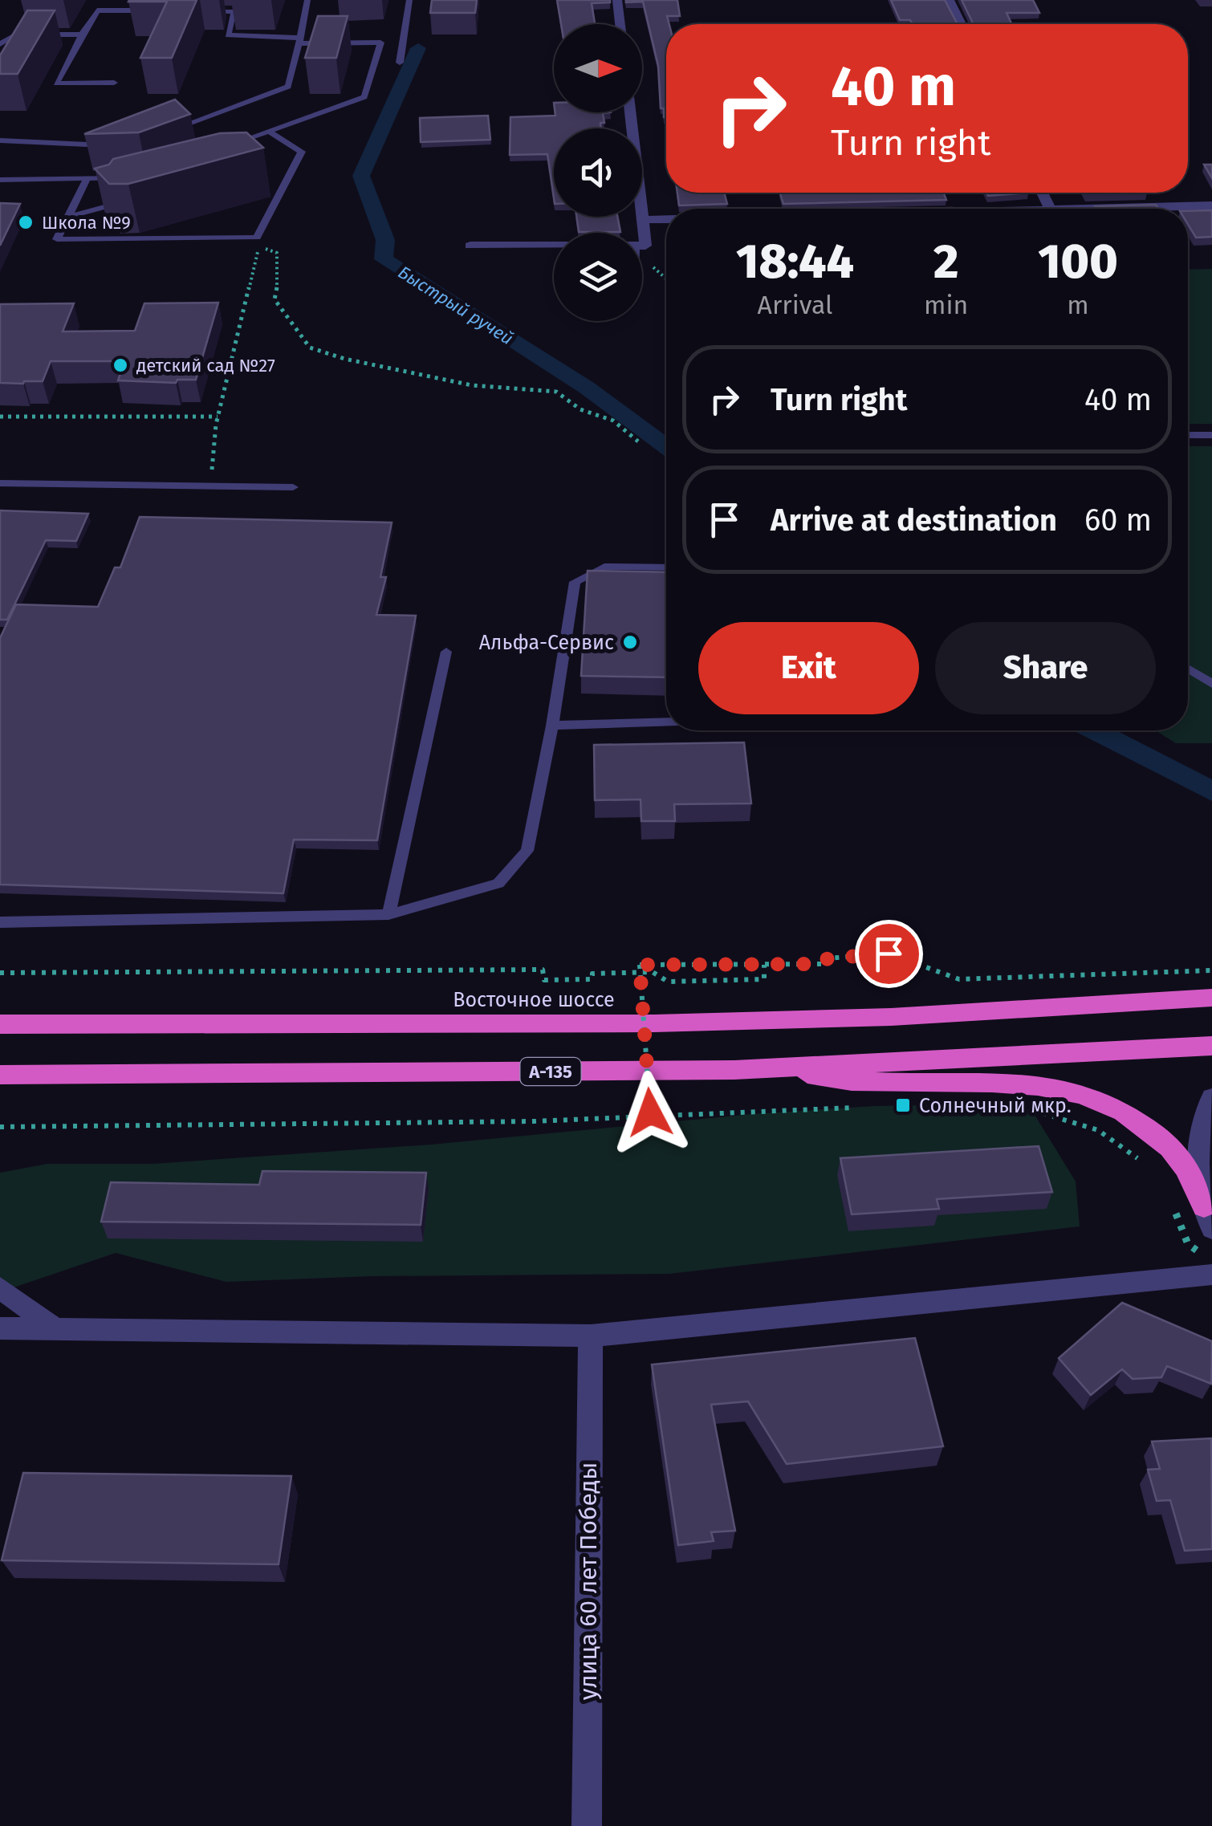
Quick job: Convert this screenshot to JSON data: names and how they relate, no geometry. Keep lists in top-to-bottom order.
{
  "streets": {
    "highway": ["Восточное шоссе", "А-135"],
    "street": ["улица 60 лет Победы"]
  },
  "water": ["Быстрый ручей"],
  "places": {
    "other": ["Школа №9", "детский сад №27", "Альфа-Сервис"],
    "transit": ["Солнечный мкр."]
  },
  "north": "right",
  "page": {
    "turn": ["40 m", "Turn right"],
    "eta": [
      "18:44",
      "Arrival",
      "2",
      "min",
      "100",
      "m"
    ],
    "list": [
      {
        "name": "Turn right",
        "value": "40 m"
      },
      {
        "name": "Arrive at destination",
        "value": "60 m"
      }
    ],
    "buttons": ["Exit", "Share"]
  }
}
